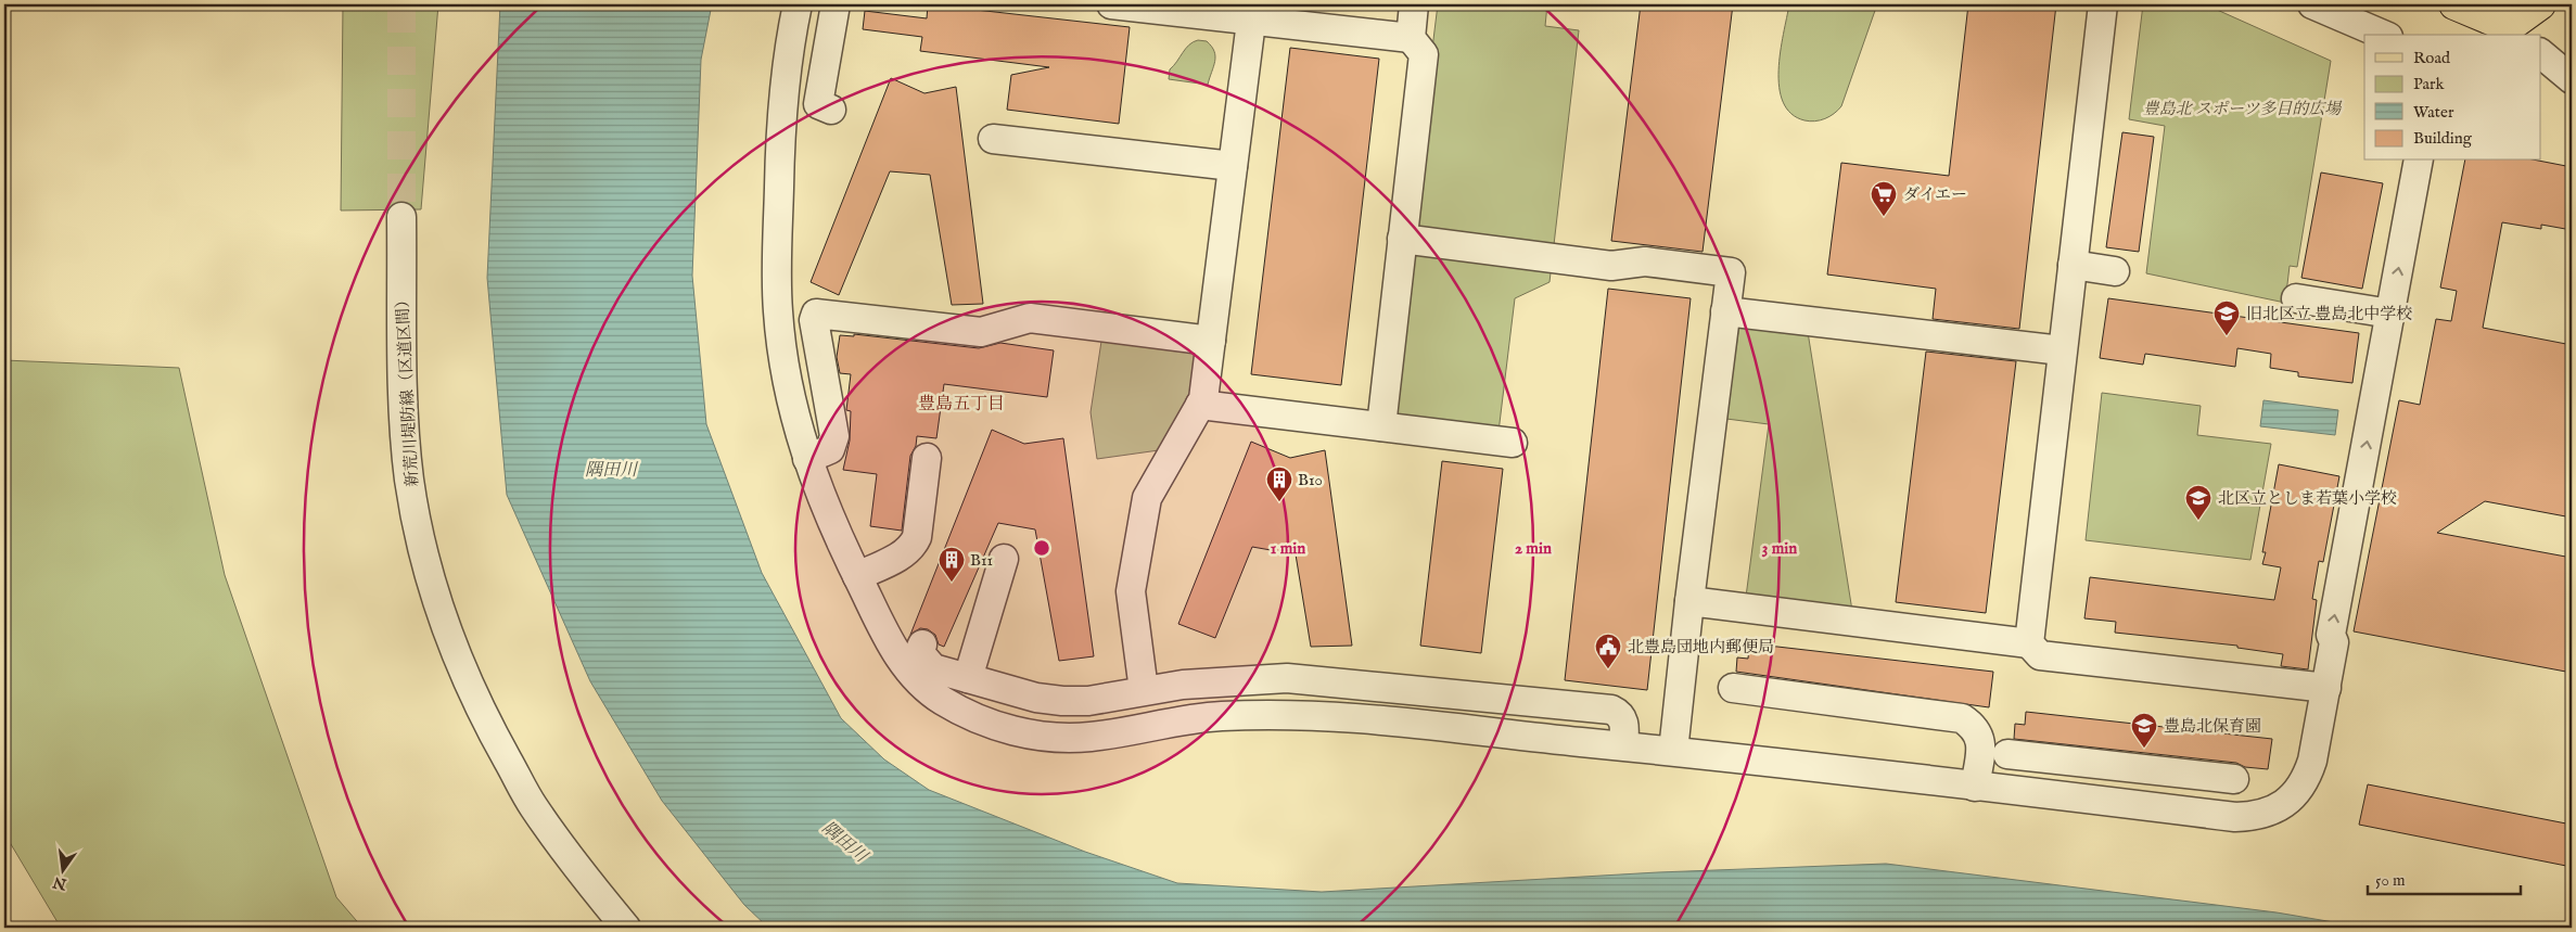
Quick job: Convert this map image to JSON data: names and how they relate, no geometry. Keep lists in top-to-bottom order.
{
  "streets": {
    "street": ["新荒川堤防線（区道区間）"]
  },
  "districts": ["豊島五丁目"],
  "water": ["隅田川"],
  "parks": ["豊島北 スポーツ多目的広場"],
  "places": {
    "supermarket": ["ダイエー"],
    "school or university": ["旧北区立 豊島北中学校", "北区立としま若葉小学校", "豊島北保育園"],
    "building": ["B10", "B11"],
    "public building": ["北豊島団地内郵便局"]
  },
  "legend": [
    "Road",
    "Park",
    "Water",
    "Building"
  ],
  "scale_bar": "50 m",
  "north": "bottom",
  "rings": ["1 min", "2 min", "3 min"]
}
